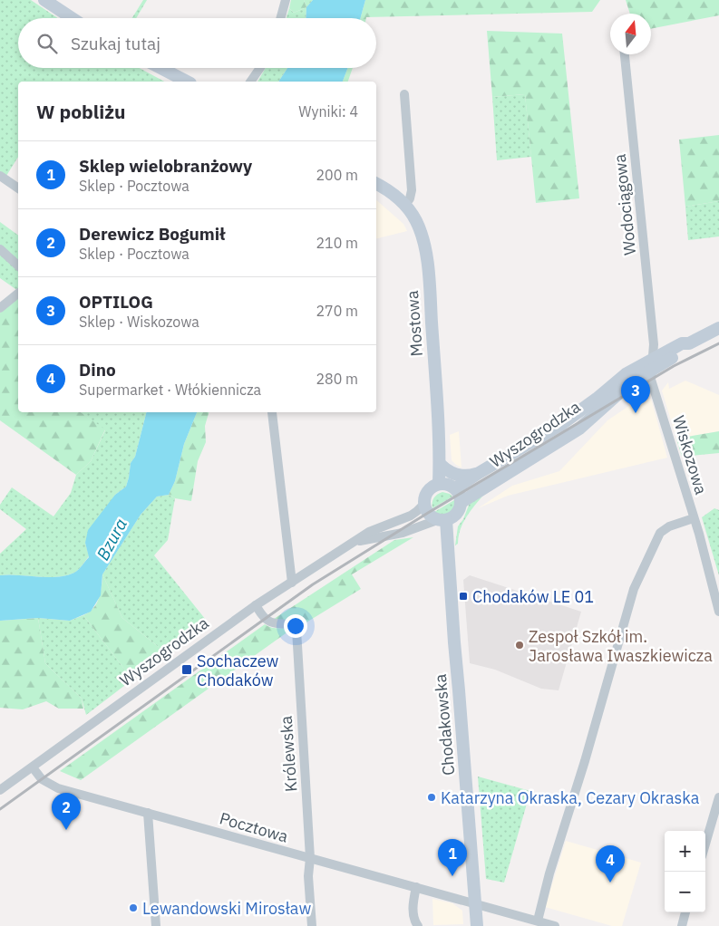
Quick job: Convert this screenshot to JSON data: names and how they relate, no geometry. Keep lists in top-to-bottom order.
{
  "streets": {
    "main road": ["Mostowa", "Wyszogrodzka", "Chodakowska"],
    "street": [
      "Wodociągowa",
      "Wiskozowa",
      "Królewska",
      "Pocztowa"
    ]
  },
  "crossings": [
    ["Wodociągowa", "Wyszogrodzka"],
    ["Wodociągowa", "Wiskozowa"],
    ["Mostowa", "Wyszogrodzka"],
    ["Mostowa", "Chodakowska"],
    ["Wyszogrodzka", "Wiskozowa"],
    ["Wyszogrodzka", "Chodakowska"],
    ["Wyszogrodzka", "Królewska"],
    ["Wyszogrodzka", "Pocztowa"],
    ["Chodakowska", "Pocztowa"],
    ["Królewska", "Pocztowa"]
  ],
  "water": ["Bzura"],
  "places": {
    "transit": ["Chodaków LE 01", "Sochaczew Chodaków"],
    "other": ["Zespoł Szkół im. Jarosława Iwaszkiewicza", "Katarzyna Okraska, Cezary Okraska", "Lewandowski Mirosław"]
  },
  "north": "top",
  "page": {
    "search": "Szukaj tutaj",
    "heading": ["W pobliżu", "Wyniki: 4"],
    "list": [
      {
        "mark": "1",
        "name": "Sklep wielobranżowy",
        "note": "Sklep · Pocztowa",
        "value": "200 m"
      },
      {
        "mark": "2",
        "name": "Derewicz Bogumił",
        "note": "Sklep · Pocztowa",
        "value": "210 m"
      },
      {
        "mark": "3",
        "name": "OPTILOG",
        "note": "Sklep · Wiskozowa",
        "value": "270 m"
      },
      {
        "mark": "4",
        "name": "Dino",
        "note": "Supermarket · Włókiennicza",
        "value": "280 m"
      }
    ],
    "pins": [
      "3",
      "2",
      "1",
      "4"
    ],
    "map_buttons": ["+", "−"]
  }
}
